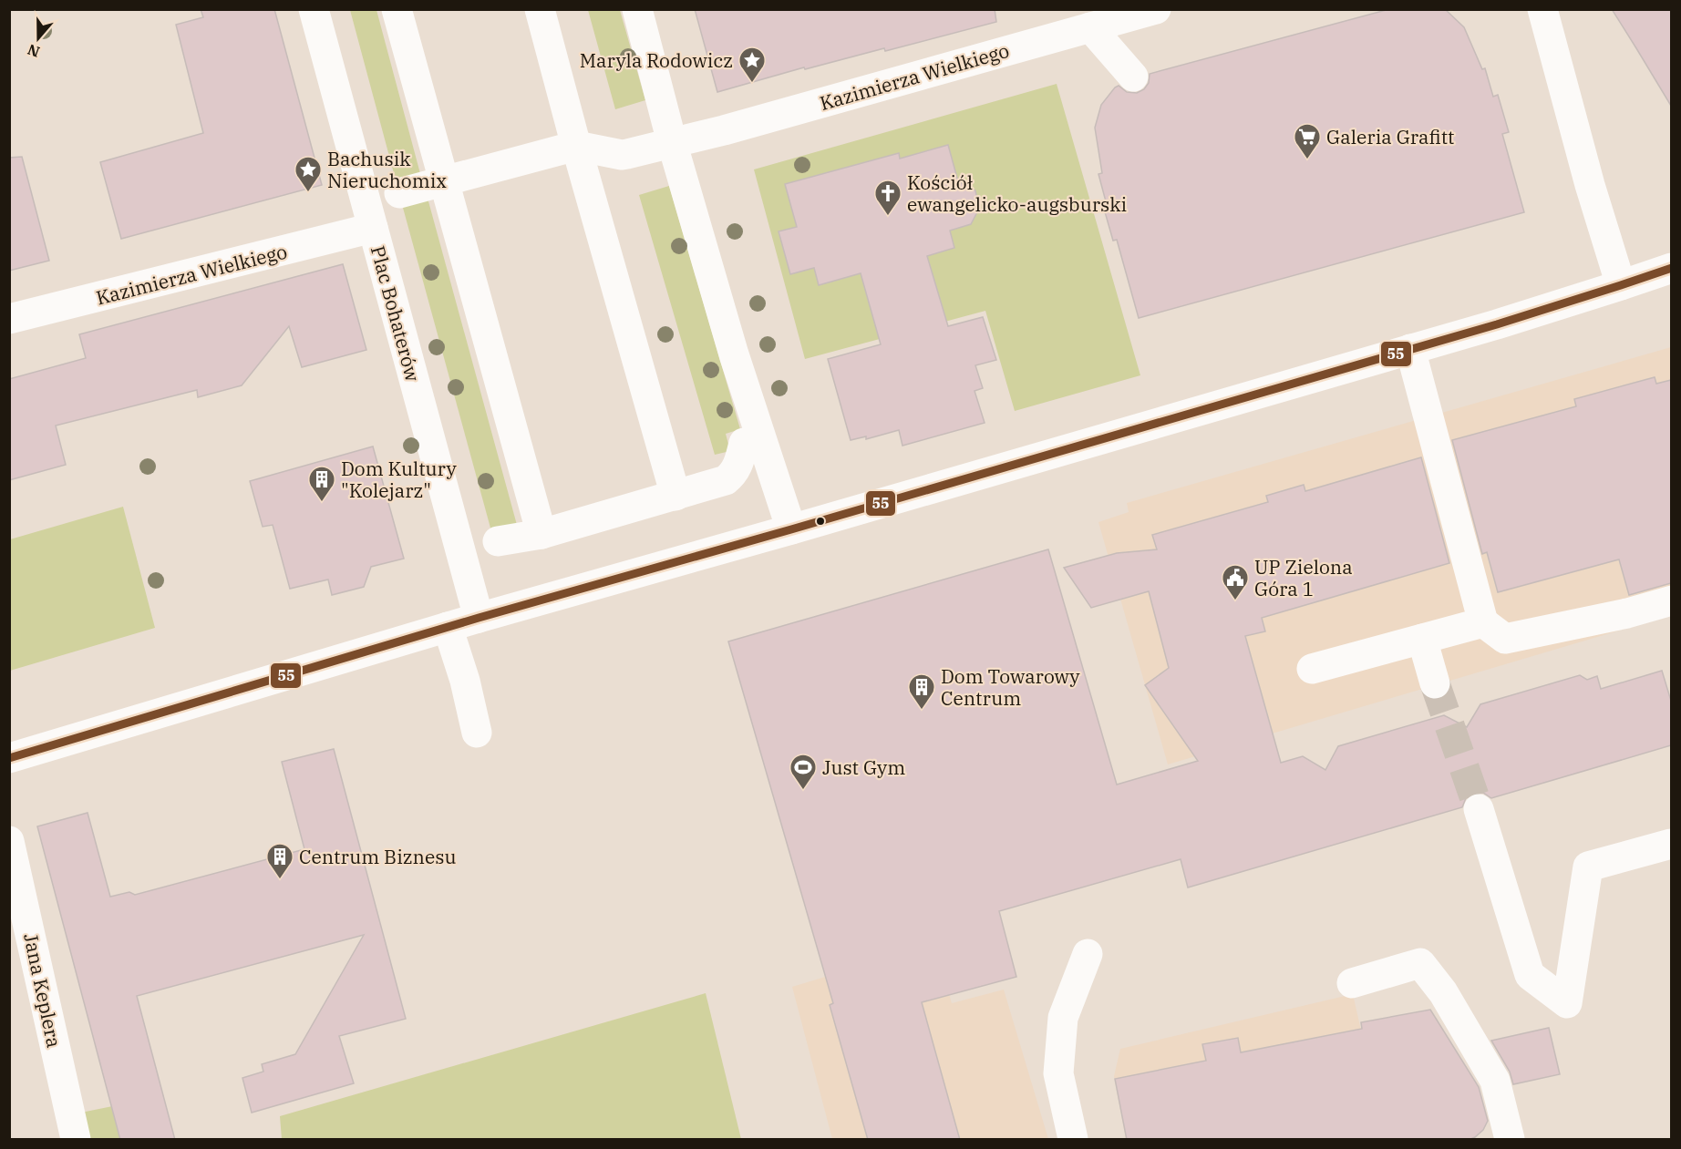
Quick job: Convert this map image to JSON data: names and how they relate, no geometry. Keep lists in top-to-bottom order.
{
  "streets": {
    "street": ["Kazimierza Wielkiego", "Plac Bohaterów", "Jana Keplera"]
  },
  "crossings": [
    ["Kazimierza Wielkiego", "Plac Bohaterów"]
  ],
  "places": {
    "place": ["Maryla Rodowicz", "Bachusik Nieruchomix"],
    "supermarket": ["Galeria Grafitt"],
    "church": ["Kościół ewangelicko-augsburski"],
    "building": ["Dom Kultury \"Kolejarz\"", "Dom Towarowy Centrum", "Centrum Biznesu"],
    "public building": ["UP Zielona Góra 1"],
    "sports": ["Just Gym"]
  },
  "lines": ["transit line 55"],
  "north": "bottom"
}
